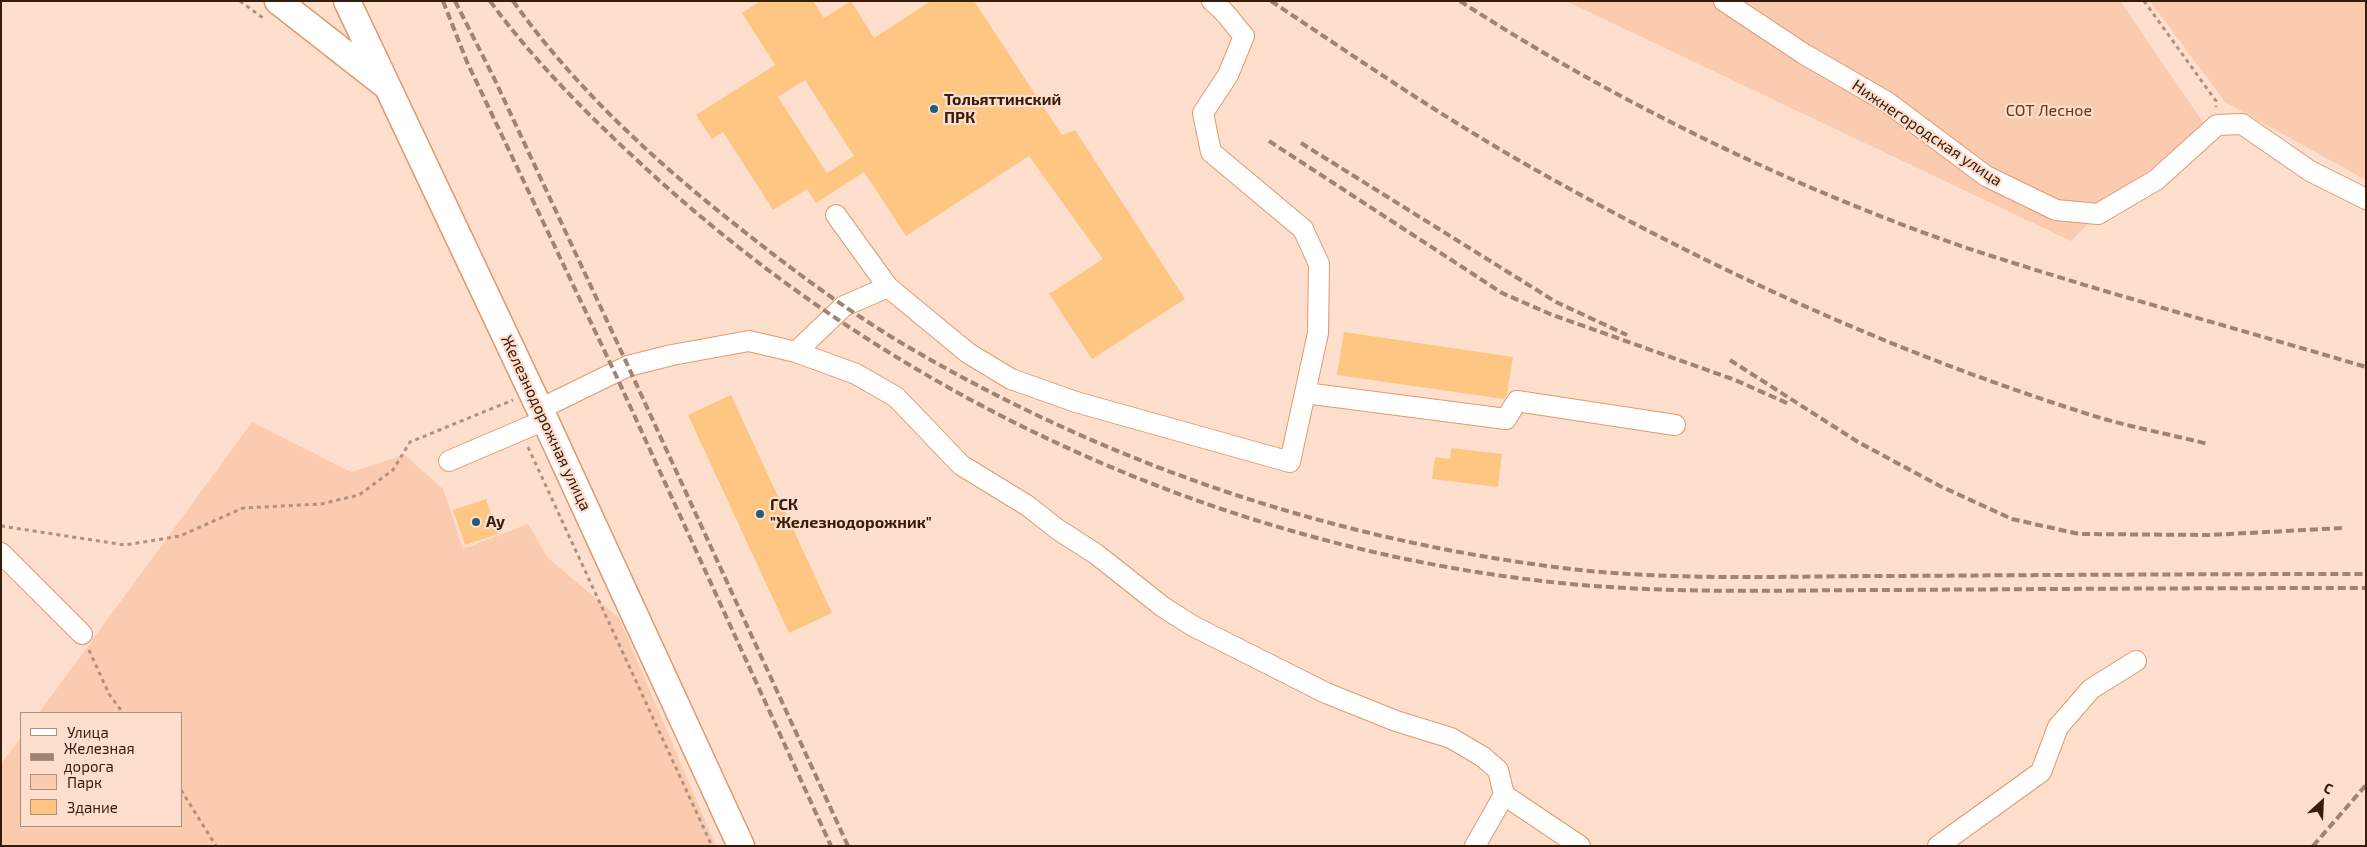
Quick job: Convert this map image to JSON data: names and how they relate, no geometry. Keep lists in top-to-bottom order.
{
  "streets": {
    "main road": ["Железнодорожная улица"],
    "street": ["Нижнегородская улица"]
  },
  "parks": ["СОТ Лесное"],
  "places": ["Тольяттинский ПРК", "ГСК \"Железнодорожник\"", "Ау"],
  "legend": [
    "Улица",
    "Железная дорога",
    "Парк",
    "Здание"
  ],
  "north": "top right"
}
